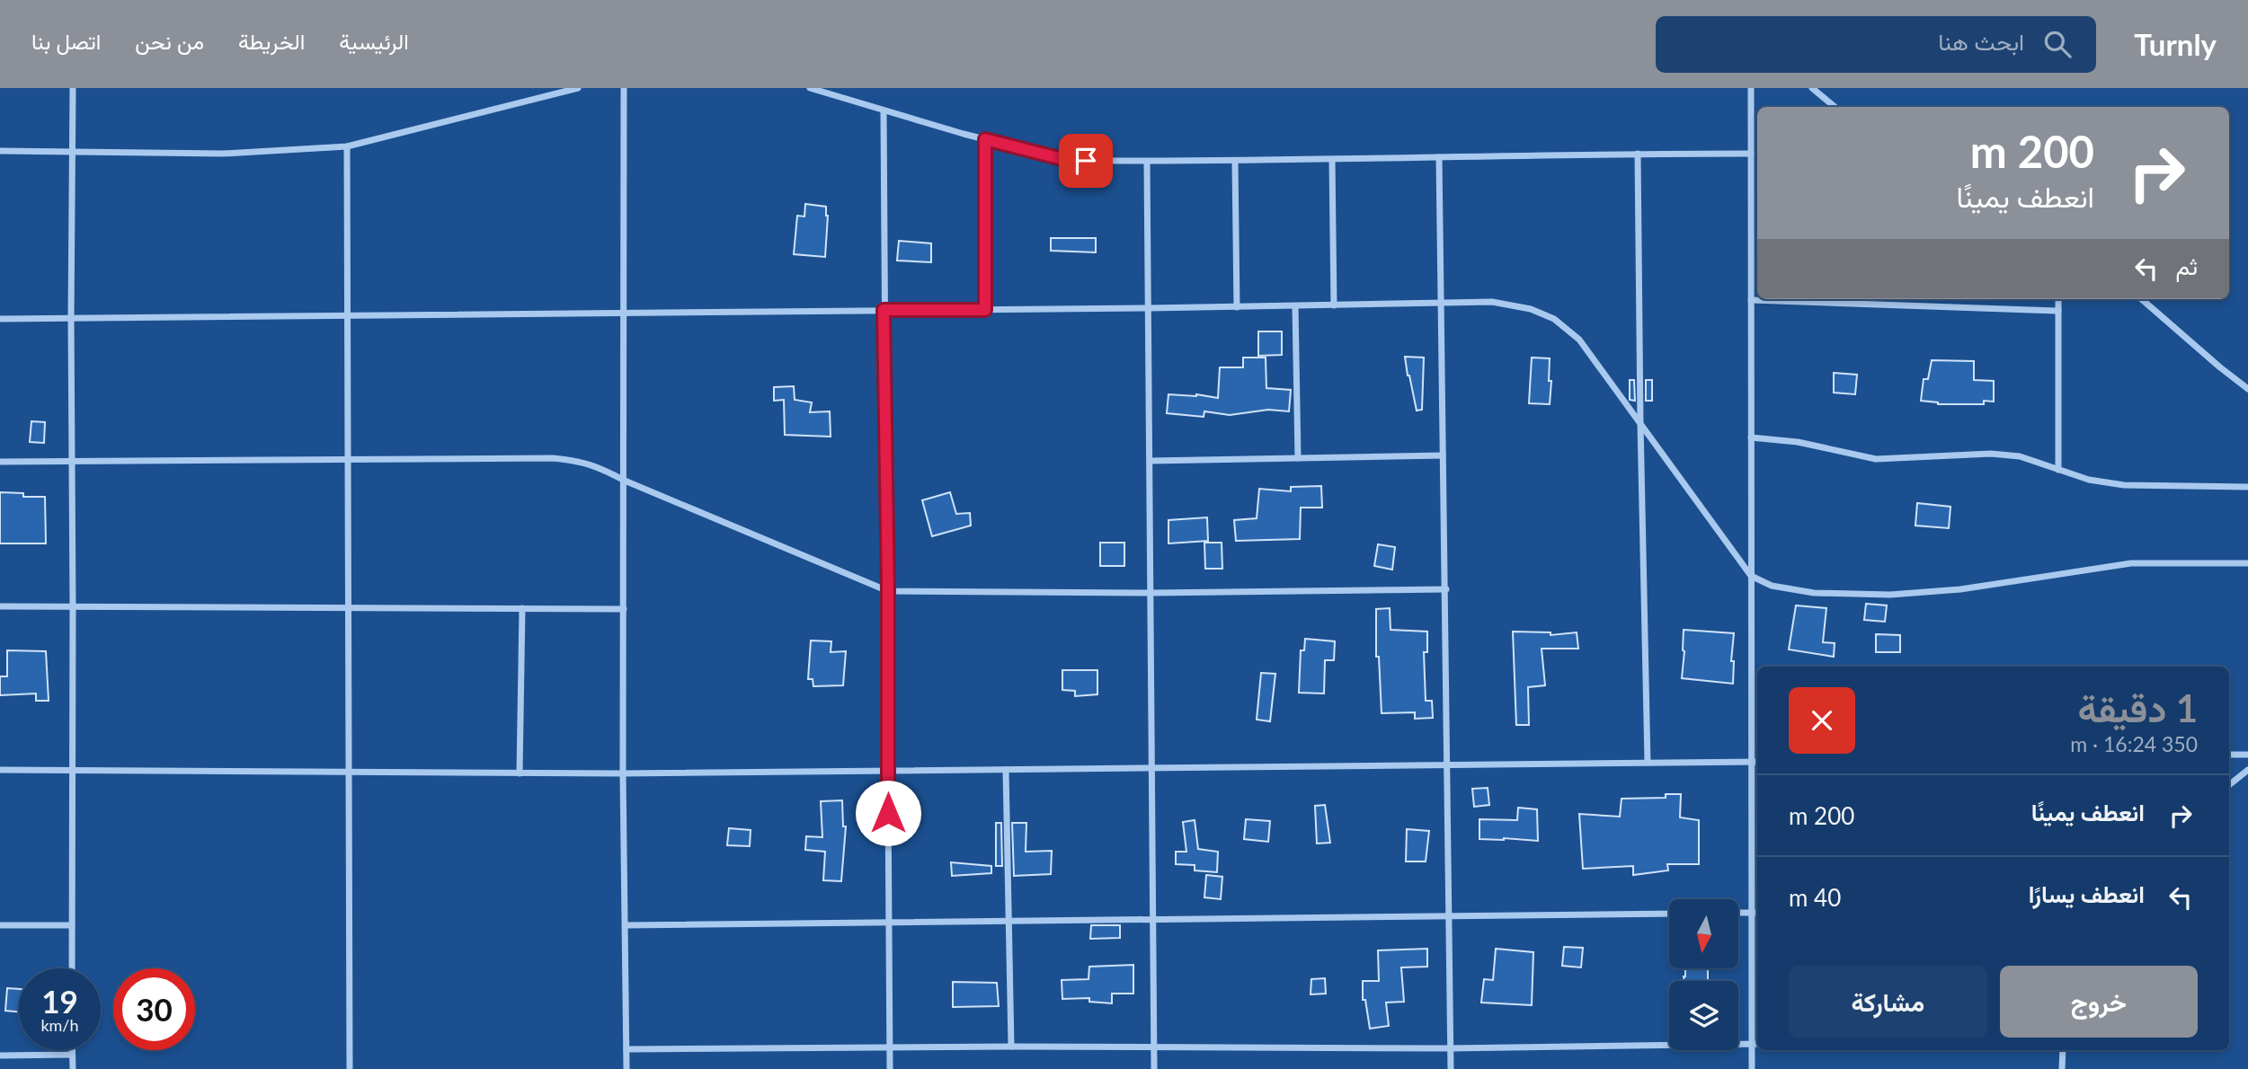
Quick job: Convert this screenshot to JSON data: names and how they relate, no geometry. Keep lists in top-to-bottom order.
{
  "north": "bottom",
  "page": {
    "header": "Turnly",
    "search": "ابحث هنا",
    "nav": [
      "الرئيسية",
      "الخريطة",
      "من نحن",
      "اتصل بنا"
    ],
    "turn": ["200 m", "انعطف يمينًا"],
    "then": "ثم",
    "heading": ["1 دقيقة", "350 m · 16:24"],
    "list": [
      {
        "name": "انعطف يمينًا",
        "value": "200 m"
      },
      {
        "name": "انعطف يسارًا",
        "value": "40 m"
      }
    ],
    "buttons": ["خروج", "مشاركة"],
    "speed": "19 km/h",
    "limit": "30"
  }
}
